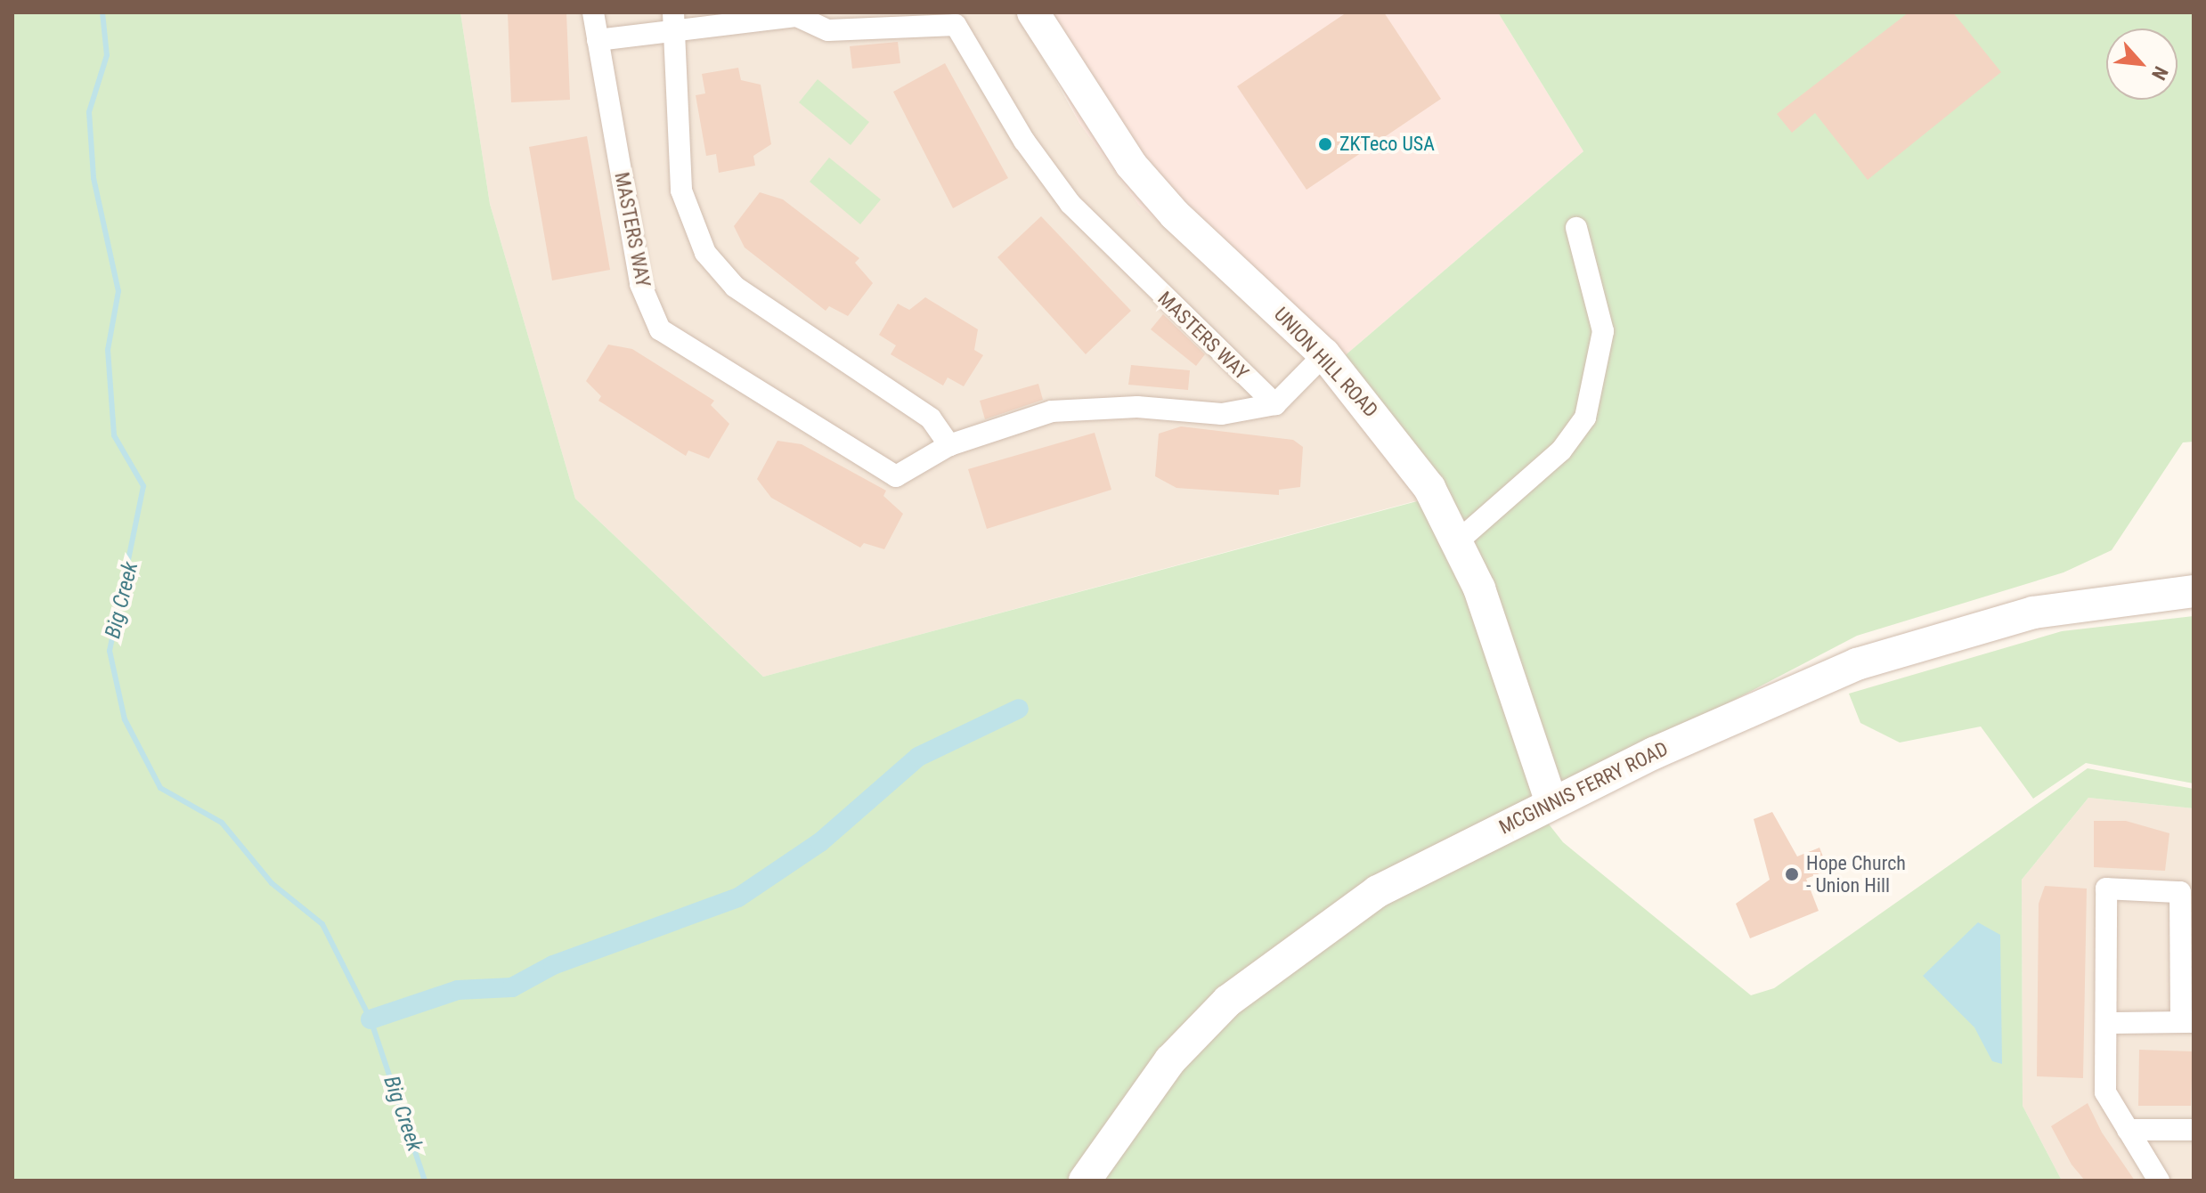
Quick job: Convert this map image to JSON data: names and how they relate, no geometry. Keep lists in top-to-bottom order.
{
  "streets": {
    "main road": ["UNION HILL ROAD", "MCGINNIS FERRY ROAD"],
    "street": ["MASTERS WAY"]
  },
  "crossings": [
    ["UNION HILL ROAD", "MCGINNIS FERRY ROAD"]
  ],
  "water": ["Big Creek"],
  "places": ["ZKTeco USA", "Hope Church - Union Hill"],
  "north": "bottom right"
}
